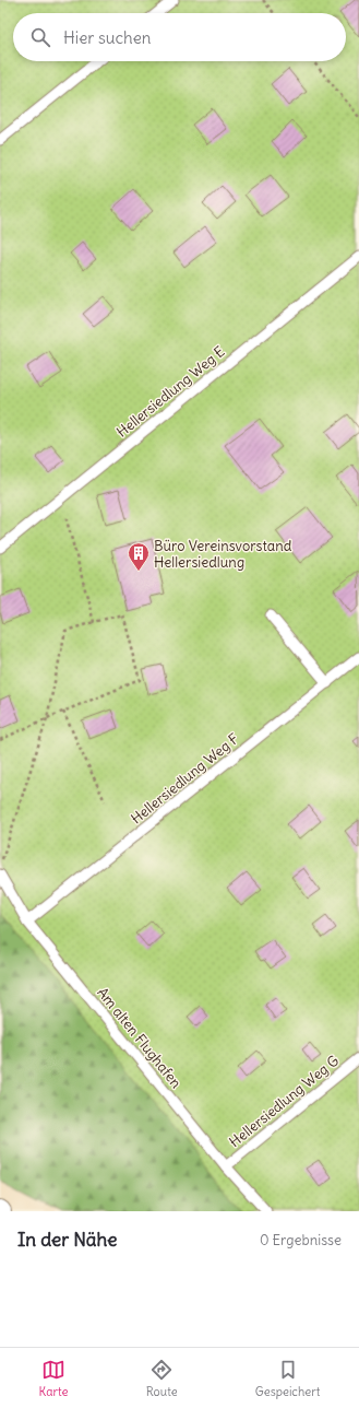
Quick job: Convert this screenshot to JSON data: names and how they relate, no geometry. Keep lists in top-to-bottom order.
{
  "streets": {
    "lane": [
      "Hellersiedlung Weg E",
      "Hellersiedlung Weg F",
      "Am alten Flughafen",
      "Hellersiedlung Weg G"
    ]
  },
  "crossings": [
    ["Hellersiedlung Weg F", "Am alten Flughafen"],
    ["Am alten Flughafen", "Hellersiedlung Weg G"]
  ],
  "places": {
    "building": ["Büro Vereinsvorstand Hellersiedlung"]
  },
  "page": {
    "search": "Hier suchen",
    "heading": ["In der Nähe", "0 Ergebnisse"],
    "nav": ["Karte", "Route", "Gespeichert"]
  }
}
